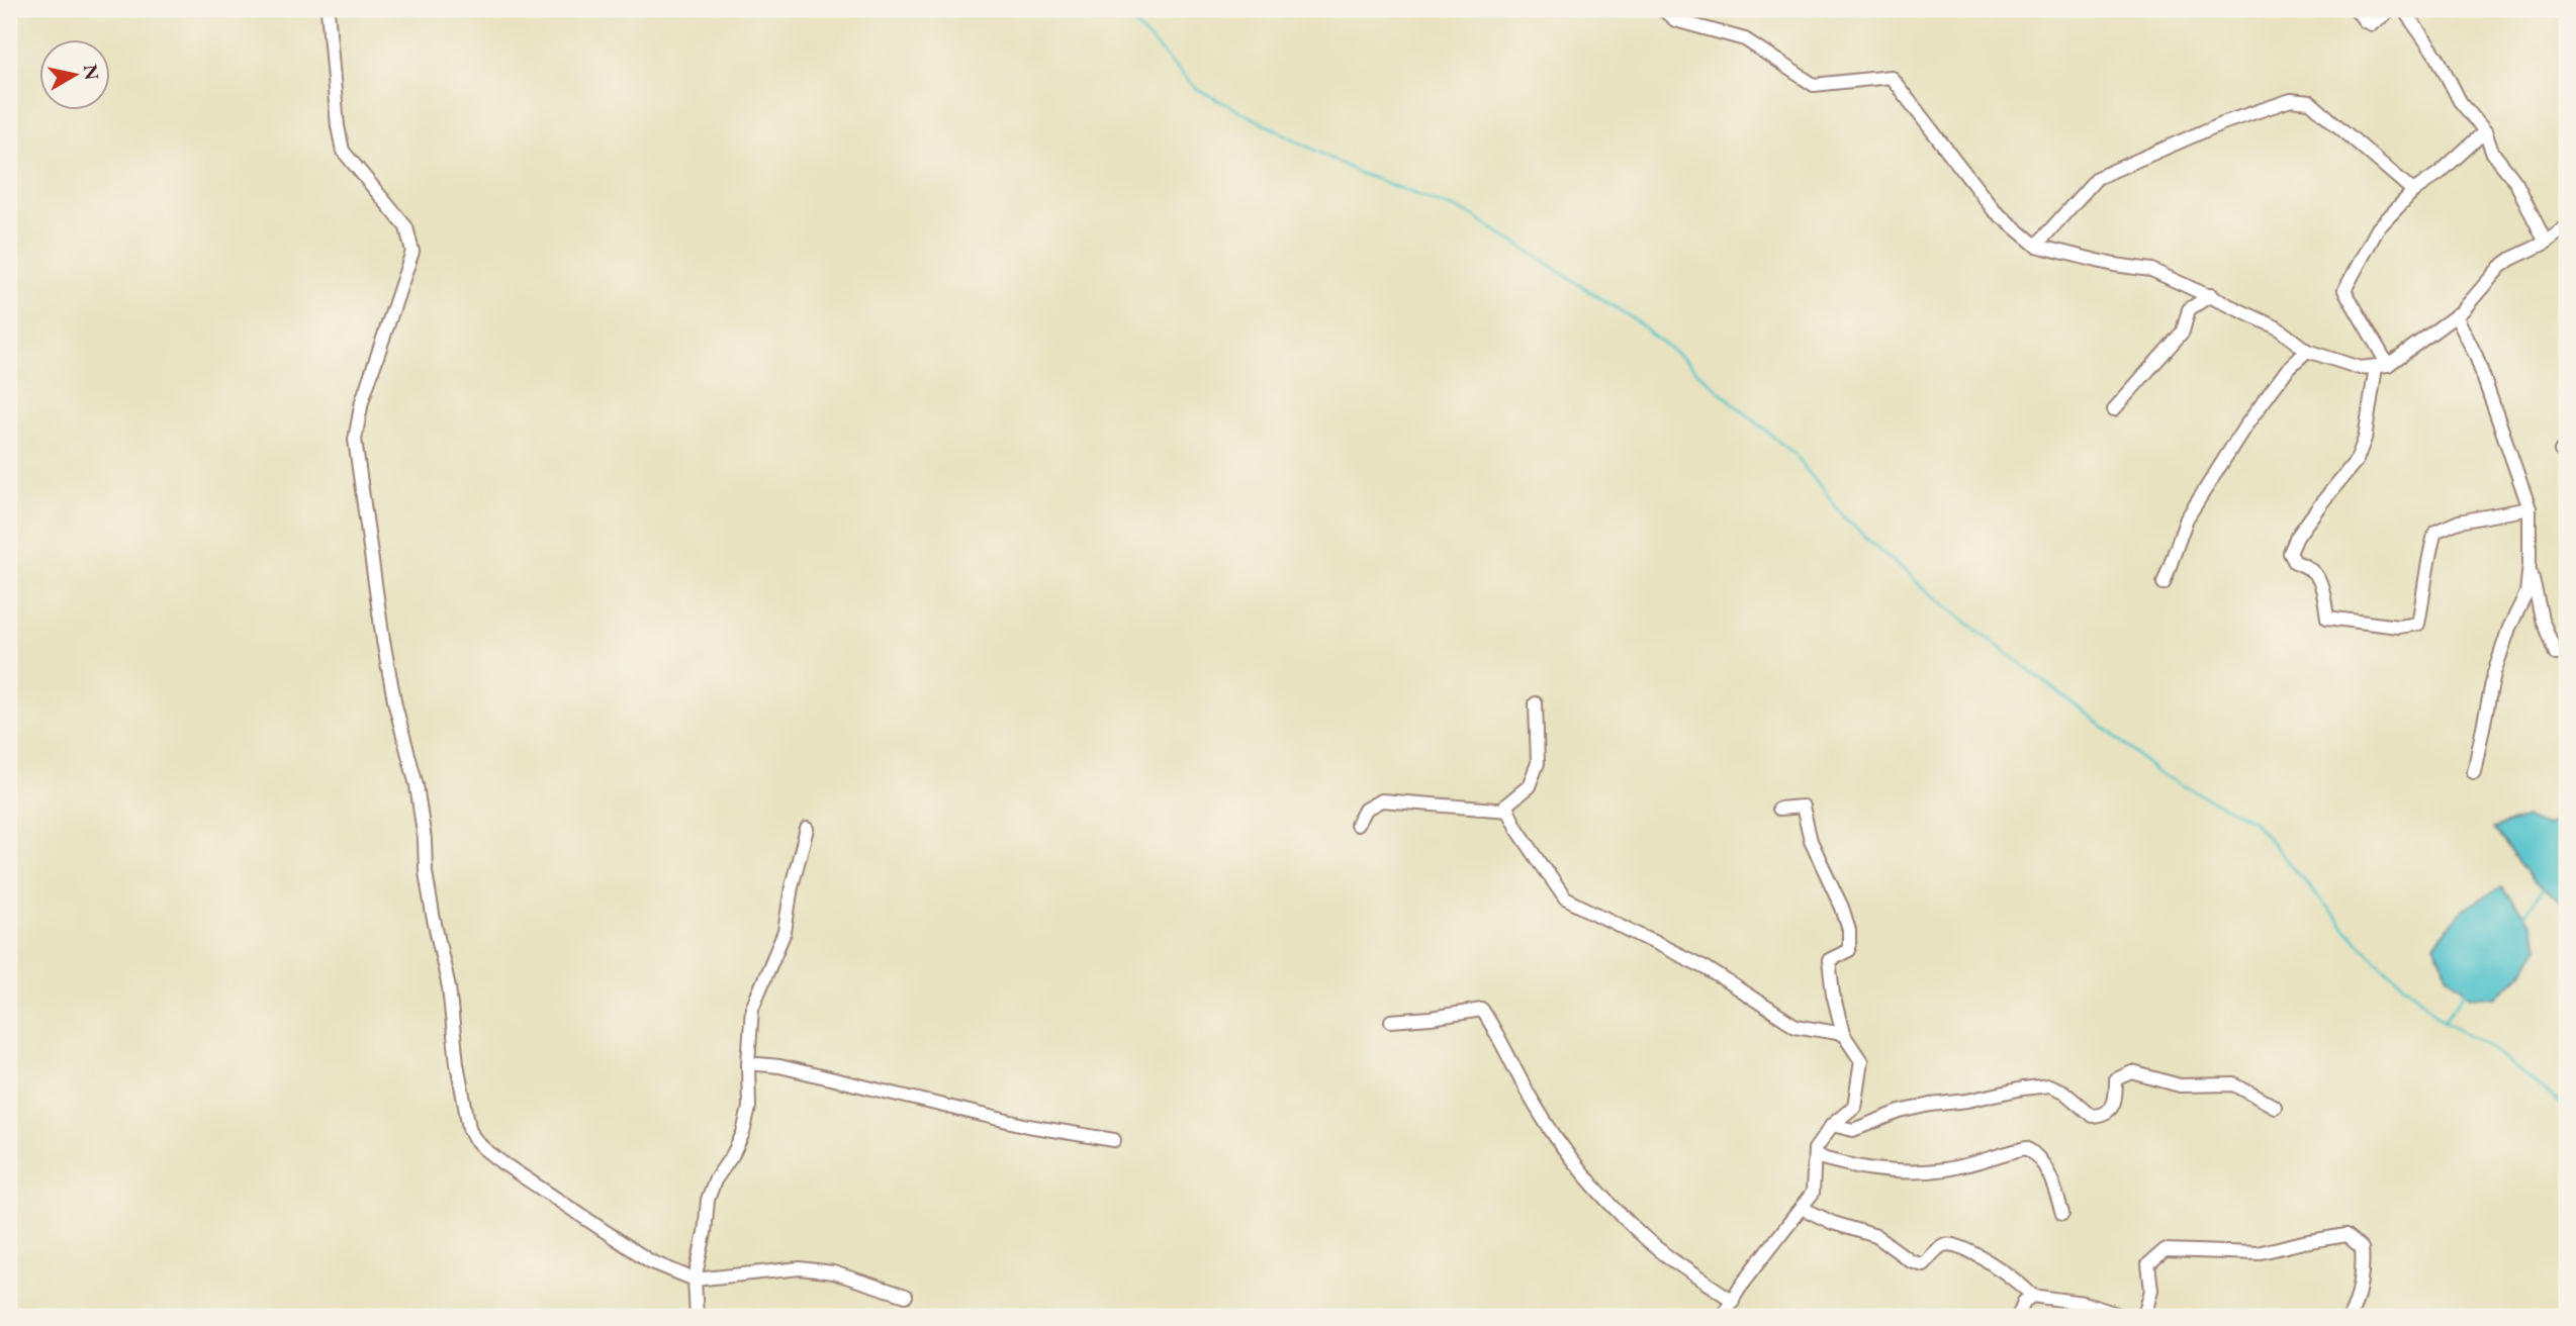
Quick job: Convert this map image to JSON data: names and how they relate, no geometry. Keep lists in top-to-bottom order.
{
  "north": "right"
}
